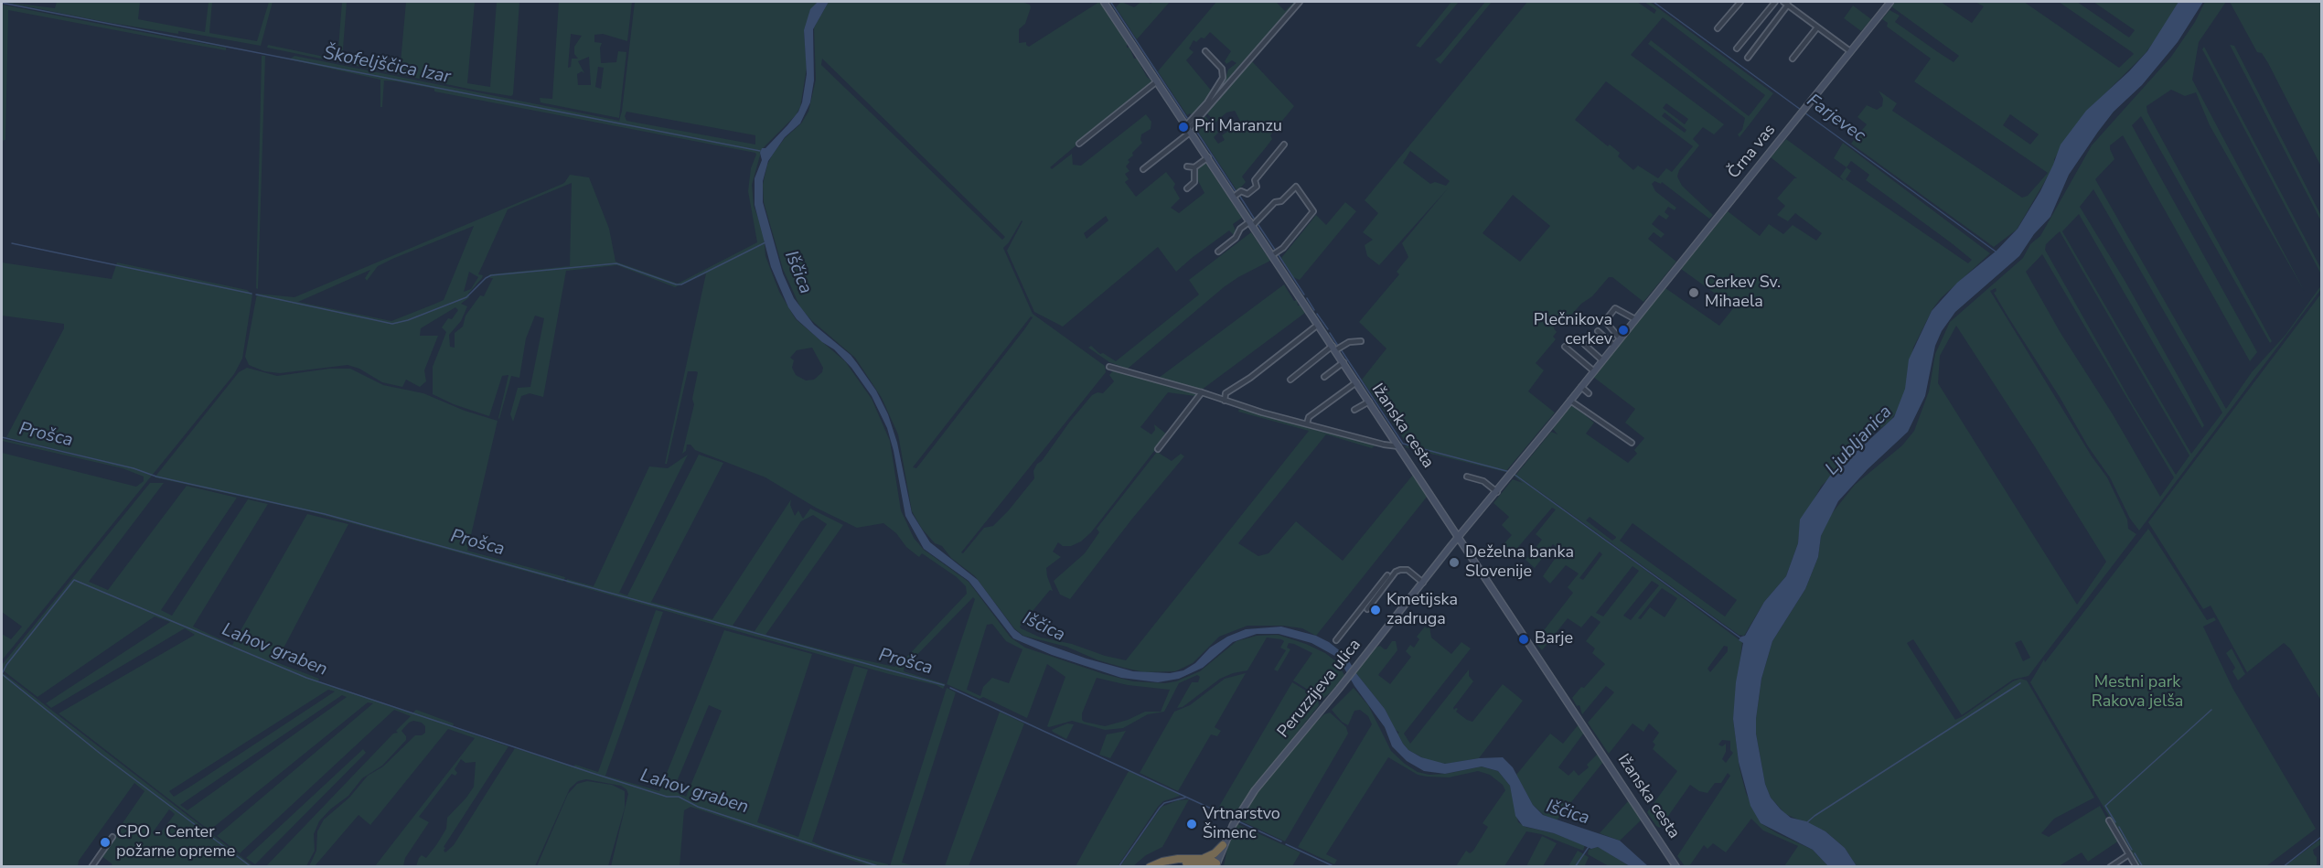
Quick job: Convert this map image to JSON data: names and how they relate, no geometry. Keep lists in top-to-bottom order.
{
  "streets": {
    "street": ["Črna vas", "Ižanska cesta", "Peruzzijeva ulica"]
  },
  "crossings": [
    ["Črna vas", "Ižanska cesta"],
    ["Črna vas", "Peruzzijeva ulica"],
    ["Ižanska cesta", "Peruzzijeva ulica"]
  ],
  "water": [
    "Škofeljščica Izar",
    "Farjevec",
    "Iščica",
    "Prošca",
    "Ljubljanica",
    "Lahov graben"
  ],
  "parks": ["Mestni park Rakova jelša"],
  "places": [
    "Pri Maranzu",
    "Cerkev Sv. Mihaela",
    "Plečnikova cerkev",
    "Deželna banka Slovenije",
    "Kmetijska zadruga",
    "Barje",
    "Vrtnarstvo Šimenc",
    "CPO - Center požarne opreme"
  ]
}
